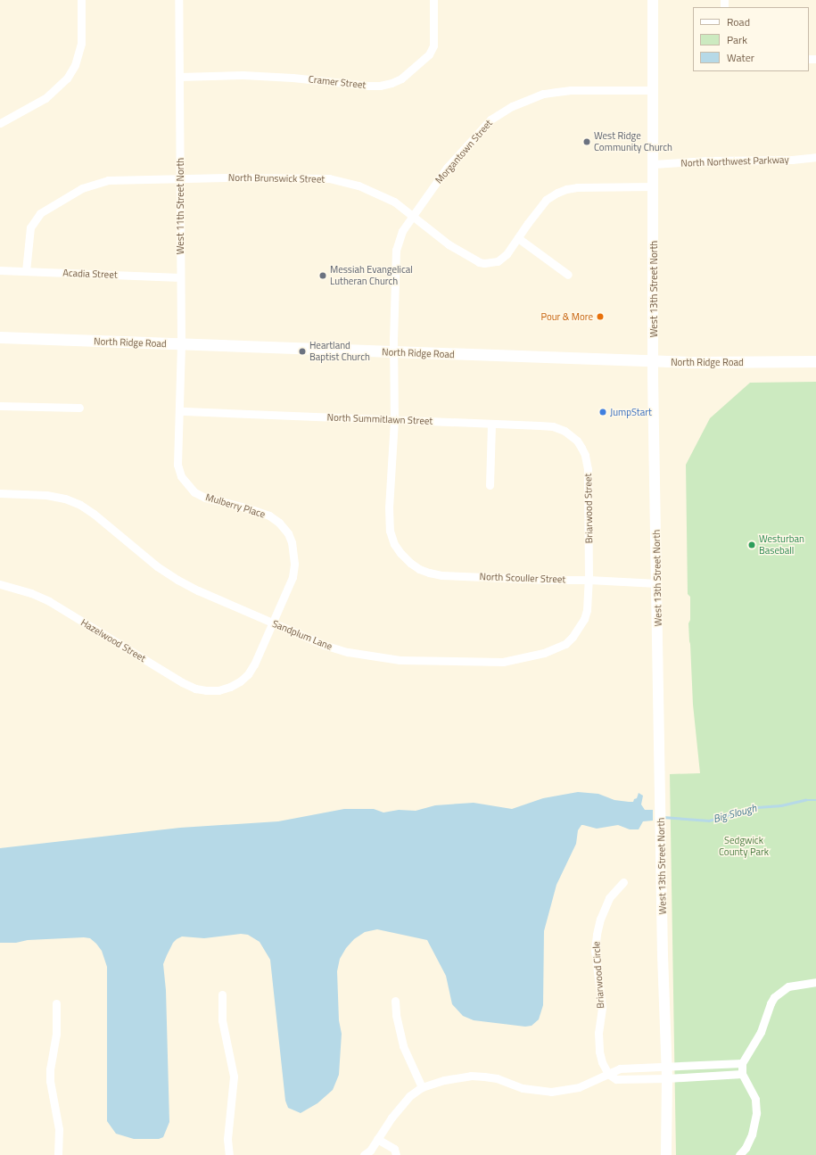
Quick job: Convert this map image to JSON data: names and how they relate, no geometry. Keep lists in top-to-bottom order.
{
  "streets": {
    "main road": ["North Ridge Road"],
    "street": [
      "Cramer Street",
      "Morgantown Street",
      "North Northwest Parkway",
      "North Brunswick Street",
      "West 11th Street North",
      "Acadia Street",
      "West 13th Street North",
      "North Summitlawn Street",
      "Mulberry Place",
      "Briarwood Street",
      "North Scouller Street",
      "Sandplum Lane",
      "Hazelwood Street",
      "Briarwood Circle"
    ]
  },
  "crossings": [
    ["Cramer Street", "West 11th Street North"],
    ["Morgantown Street", "North Brunswick Street"],
    ["Morgantown Street", "West 13th Street North"],
    ["Morgantown Street", "North Ridge Road"],
    ["Morgantown Street", "North Scouller Street"],
    ["North Northwest Parkway", "West 13th Street North"],
    ["North Brunswick Street", "West 11th Street North"],
    ["North Brunswick Street", "Acadia Street"],
    ["North Brunswick Street", "West 13th Street North"],
    ["West 11th Street North", "Acadia Street"],
    ["West 11th Street North", "North Ridge Road"],
    ["West 11th Street North", "North Summitlawn Street"],
    ["West 11th Street North", "Mulberry Place"],
    ["West 13th Street North", "North Ridge Road"],
    ["West 13th Street North", "North Scouller Street"],
    ["North Ridge Road", "North Scouller Street"],
    ["North Summitlawn Street", "Mulberry Place"],
    ["North Summitlawn Street", "Briarwood Street"],
    ["North Summitlawn Street", "North Scouller Street"],
    ["Mulberry Place", "Sandplum Lane"],
    ["Mulberry Place", "Hazelwood Street"],
    ["Briarwood Street", "North Scouller Street"],
    ["Briarwood Street", "Sandplum Lane"],
    ["North Scouller Street", "Sandplum Lane"]
  ],
  "water": ["Big Slough"],
  "parks": ["Sedgwick County Park"],
  "places": [
    "West Ridge Community Church",
    "Messiah Evangelical Lutheran Church",
    "Pour & More",
    "Heartland Baptist Church",
    "JumpStart",
    "Westurban Baseball"
  ],
  "legend": ["Road", "Park", "Water"]
}
